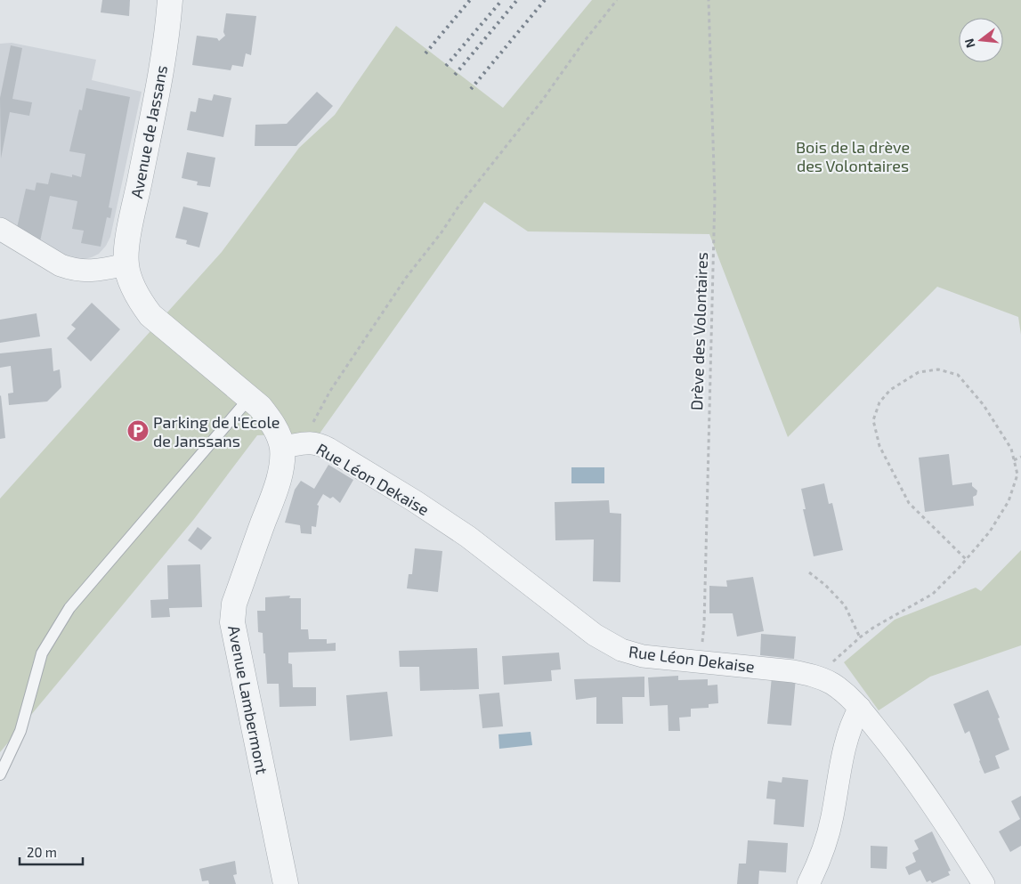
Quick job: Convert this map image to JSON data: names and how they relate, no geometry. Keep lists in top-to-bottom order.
{
  "streets": {
    "street": ["Avenue de Jassans", "Rue Léon Dekaise", "Avenue Lambermont"],
    "path": ["Drève des Volontaires"]
  },
  "crossings": [
    ["Avenue de Jassans", "Avenue Lambermont"],
    ["Drève des Volontaires", "Rue Léon Dekaise"],
    ["Rue Léon Dekaise", "Avenue Lambermont"]
  ],
  "parks": ["Bois de la drève des Volontaires"],
  "places": {
    "parking": ["Parking de l'Ecole de Janssans"]
  },
  "scale_bar": "20 m",
  "north": "left"
}
